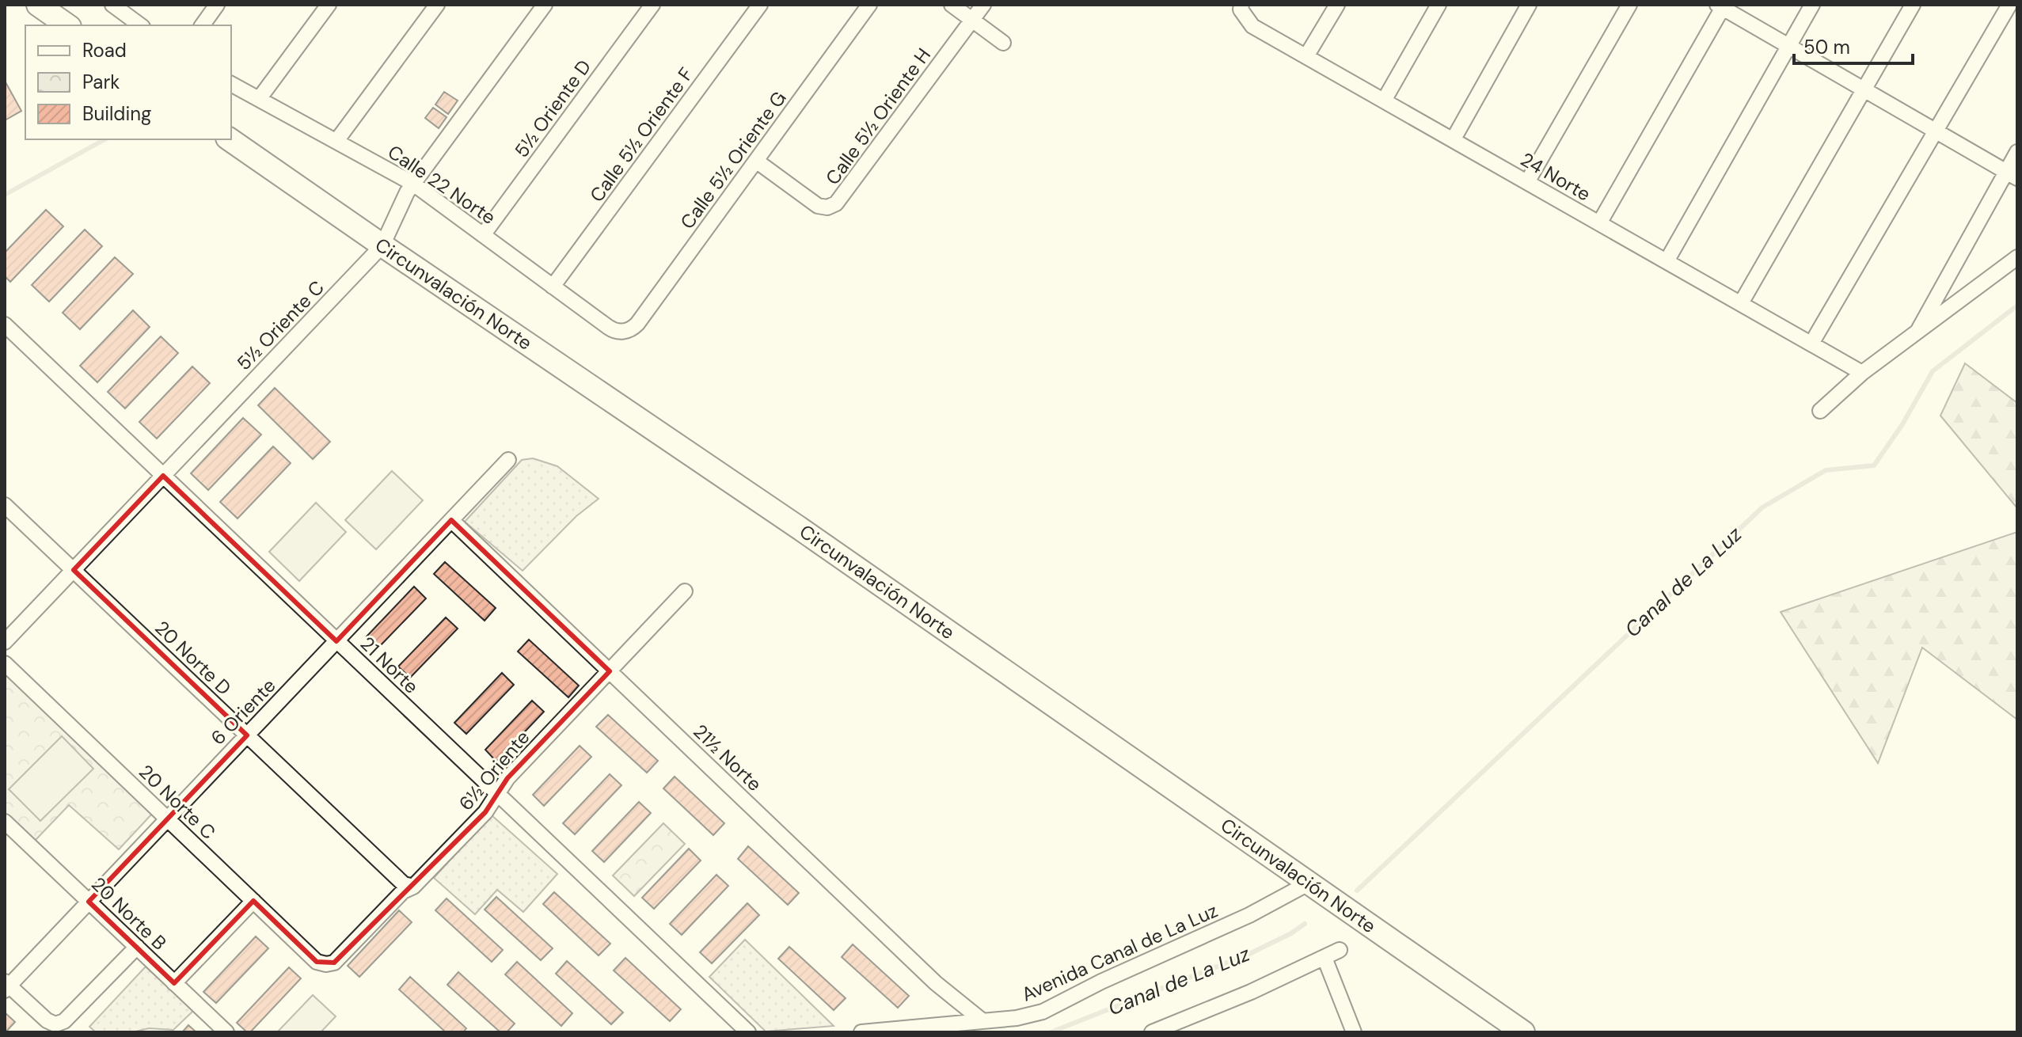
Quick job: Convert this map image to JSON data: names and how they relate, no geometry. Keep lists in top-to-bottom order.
{
  "streets": {
    "main road": ["Circunvalación Norte"],
    "street": [
      "5½ Oriente D",
      "Calle 5½ Oriente H",
      "Calle 5½ Oriente F",
      "Calle 5½ Oriente G",
      "24 Norte",
      "Calle 22 Norte",
      "5½ Oriente C",
      "20 Norte D",
      "21 Norte",
      "6 Oriente",
      "21½ Norte",
      "6½ Oriente",
      "20 Norte C",
      "20 Norte B",
      "Avenida Canal de La Luz"
    ]
  },
  "crossings": [
    ["5½ Oriente D", "Calle 22 Norte"],
    ["Calle 5½ Oriente H", "Calle 5½ Oriente G"],
    ["Calle 5½ Oriente F", "Calle 22 Norte"],
    ["Calle 5½ Oriente G", "Calle 22 Norte"],
    ["Calle 22 Norte", "5½ Oriente C"],
    ["Circunvalación Norte", "5½ Oriente C"],
    ["Circunvalación Norte", "Avenida Canal de La Luz"],
    ["5½ Oriente C", "20 Norte D"],
    ["5½ Oriente C", "21 Norte"],
    ["20 Norte D", "6 Oriente"],
    ["20 Norte D", "6½ Oriente"],
    ["21 Norte", "6 Oriente"],
    ["21 Norte", "6½ Oriente"],
    ["6 Oriente", "21½ Norte"],
    ["6 Oriente", "20 Norte C"],
    ["6 Oriente", "20 Norte B"],
    ["21½ Norte", "6½ Oriente"],
    ["21½ Norte", "Avenida Canal de La Luz"],
    ["6½ Oriente", "20 Norte C"]
  ],
  "water": ["Canal de La Luz"],
  "legend": ["Road", "Park", "Building"],
  "scale_bar": "50 m"
}
